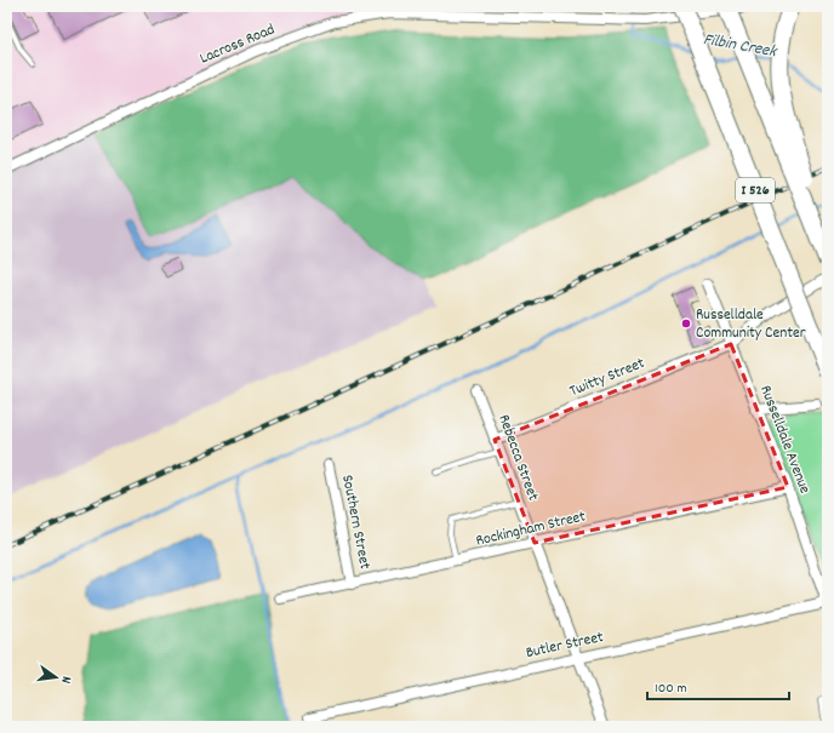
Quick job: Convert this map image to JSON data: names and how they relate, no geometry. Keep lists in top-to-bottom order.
{
  "streets": {
    "highway": ["I 526"],
    "street": [
      "Lacross Road",
      "Twitty Street",
      "Russelldale Avenue",
      "Rebecca Street",
      "Southern Street",
      "Rockingham Street",
      "Butler Street"
    ]
  },
  "crossings": [
    ["Twitty Street", "Russelldale Avenue"],
    ["Twitty Street", "Rebecca Street"],
    ["Russelldale Avenue", "Rockingham Street"],
    ["Russelldale Avenue", "Butler Street"],
    ["Rebecca Street", "Rockingham Street"],
    ["Rebecca Street", "Butler Street"],
    ["Southern Street", "Rockingham Street"]
  ],
  "water": ["Filbin Creek"],
  "places": ["Russelldale Community Center"],
  "scale_bar": "100 m",
  "north": "right"
}
